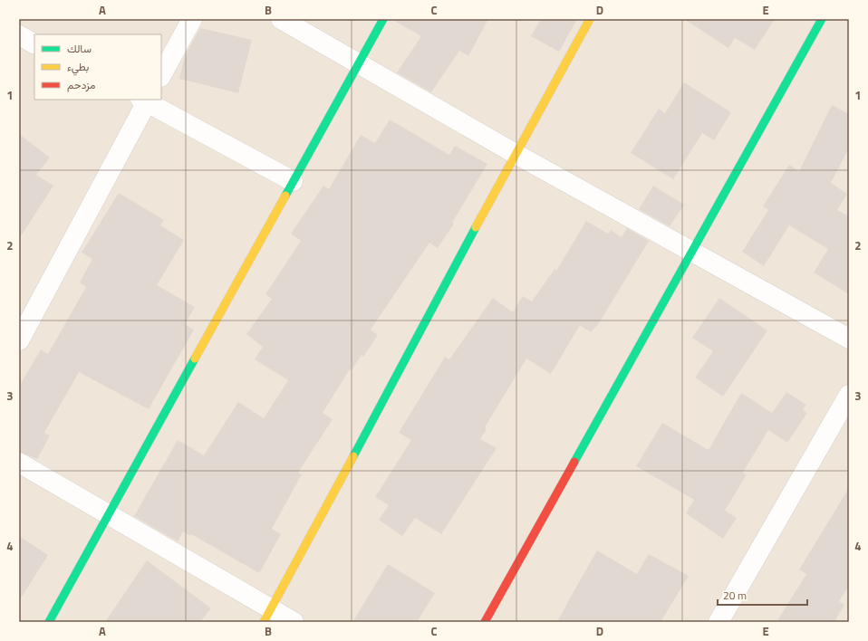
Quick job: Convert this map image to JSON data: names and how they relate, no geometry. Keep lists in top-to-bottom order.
{
  "legend": ["سالك", "بطيء", "مزدحم"],
  "scale_bar": "20 m",
  "grid": {
    "columns": [
      "A",
      "B",
      "C",
      "D",
      "E"
    ],
    "rows": [
      "1",
      "2",
      "3",
      "4"
    ]
  }
}
